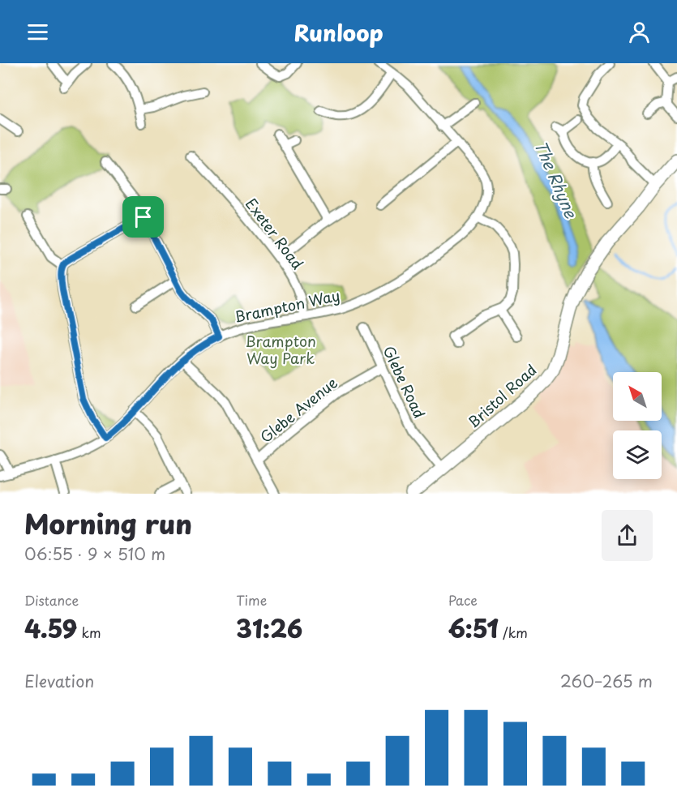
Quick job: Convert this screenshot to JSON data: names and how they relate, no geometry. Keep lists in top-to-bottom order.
{
  "streets": {
    "main road": ["Bristol Road"],
    "street": [
      "Exeter Road",
      "Brampton Way",
      "Glebe Road",
      "Glebe Avenue"
    ]
  },
  "crossings": [
    ["Exeter Road", "Brampton Way"],
    ["Glebe Road", "Bristol Road"],
    ["Glebe Road", "Glebe Avenue"]
  ],
  "water": ["The Rhyne"],
  "parks": ["Brampton Way Park"],
  "north": "top left",
  "page": {
    "header": "Runloop",
    "heading": ["Morning run", "06:55 · 9 × 510 m"],
    "stats": [
      ["Distance", "4.59 km"],
      ["Time", "31:26"],
      ["Pace", "6:51 /km"]
    ],
    "chart": ["Elevation", "260–265 m"]
  }
}
